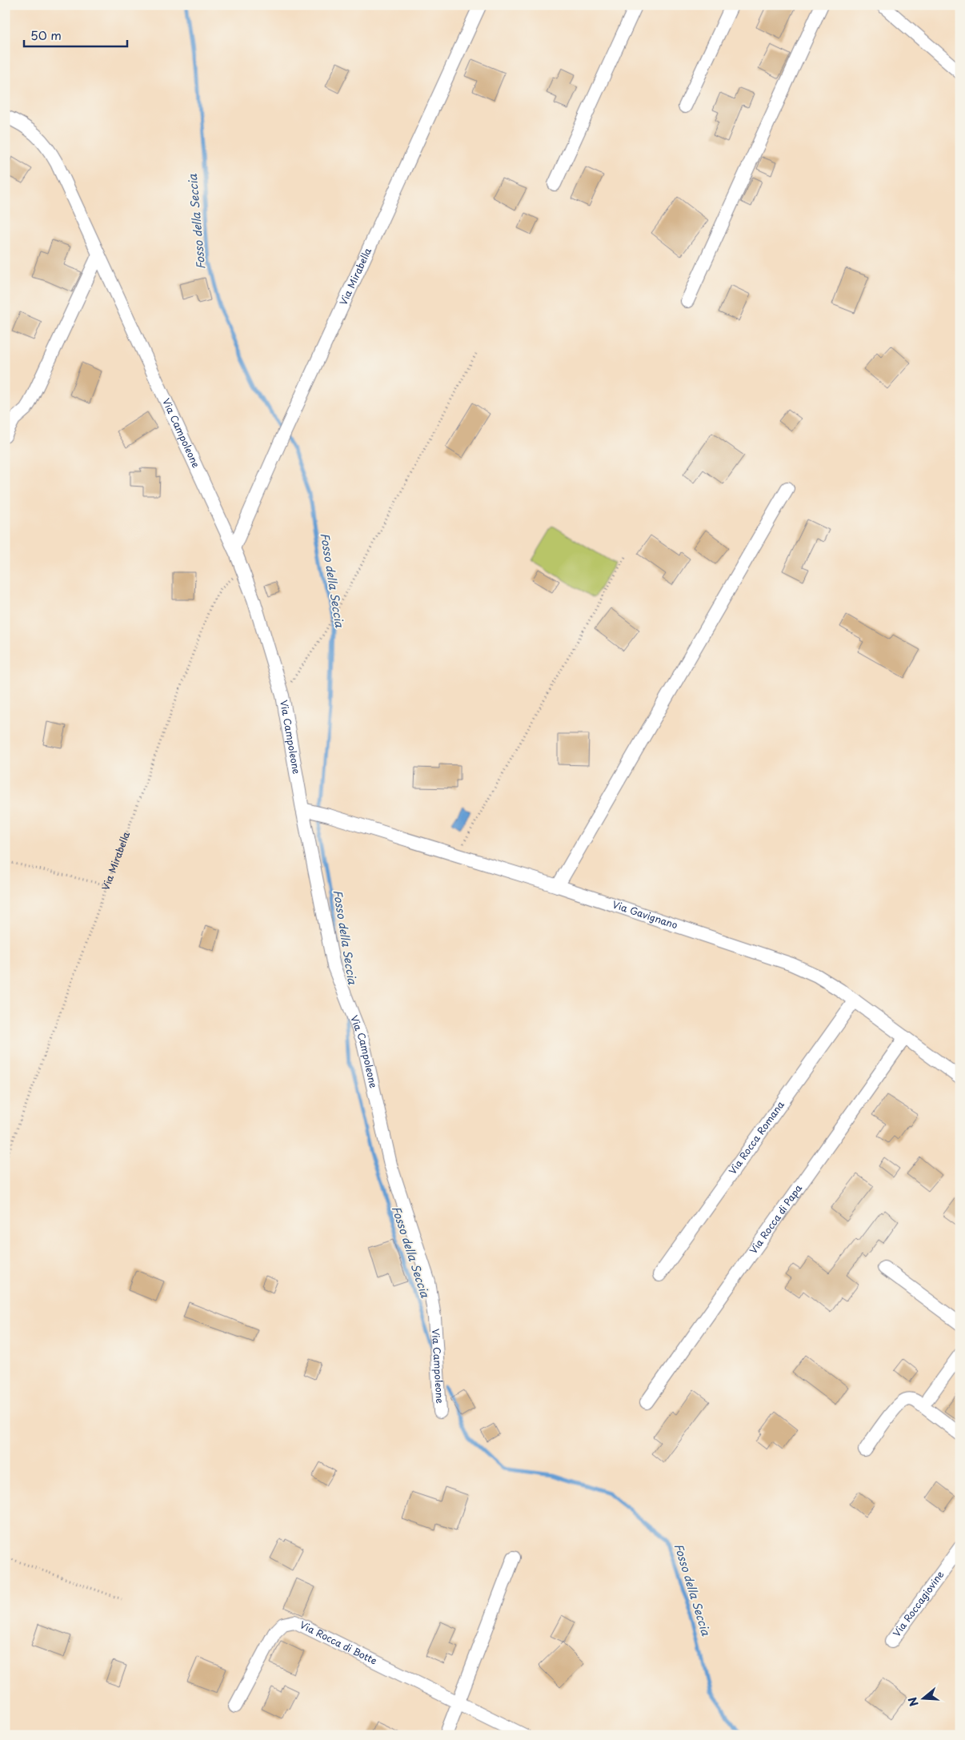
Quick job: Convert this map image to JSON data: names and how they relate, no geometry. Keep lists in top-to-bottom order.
{
  "streets": {
    "street": [
      "Via Mirabella",
      "Via Campoleone",
      "Via Gavignano",
      "Via Rocca Romana",
      "Via Rocca di Papa",
      "Via Roccagiovine",
      "Via Rocca di Botte"
    ]
  },
  "crossings": [
    ["Via Mirabella", "Via Campoleone"],
    ["Via Campoleone", "Via Gavignano"],
    ["Via Gavignano", "Via Rocca Romana"],
    ["Via Gavignano", "Via Rocca di Papa"]
  ],
  "water": ["Fosso della Seccia"],
  "scale_bar": "50 m",
  "north": "left"
}
